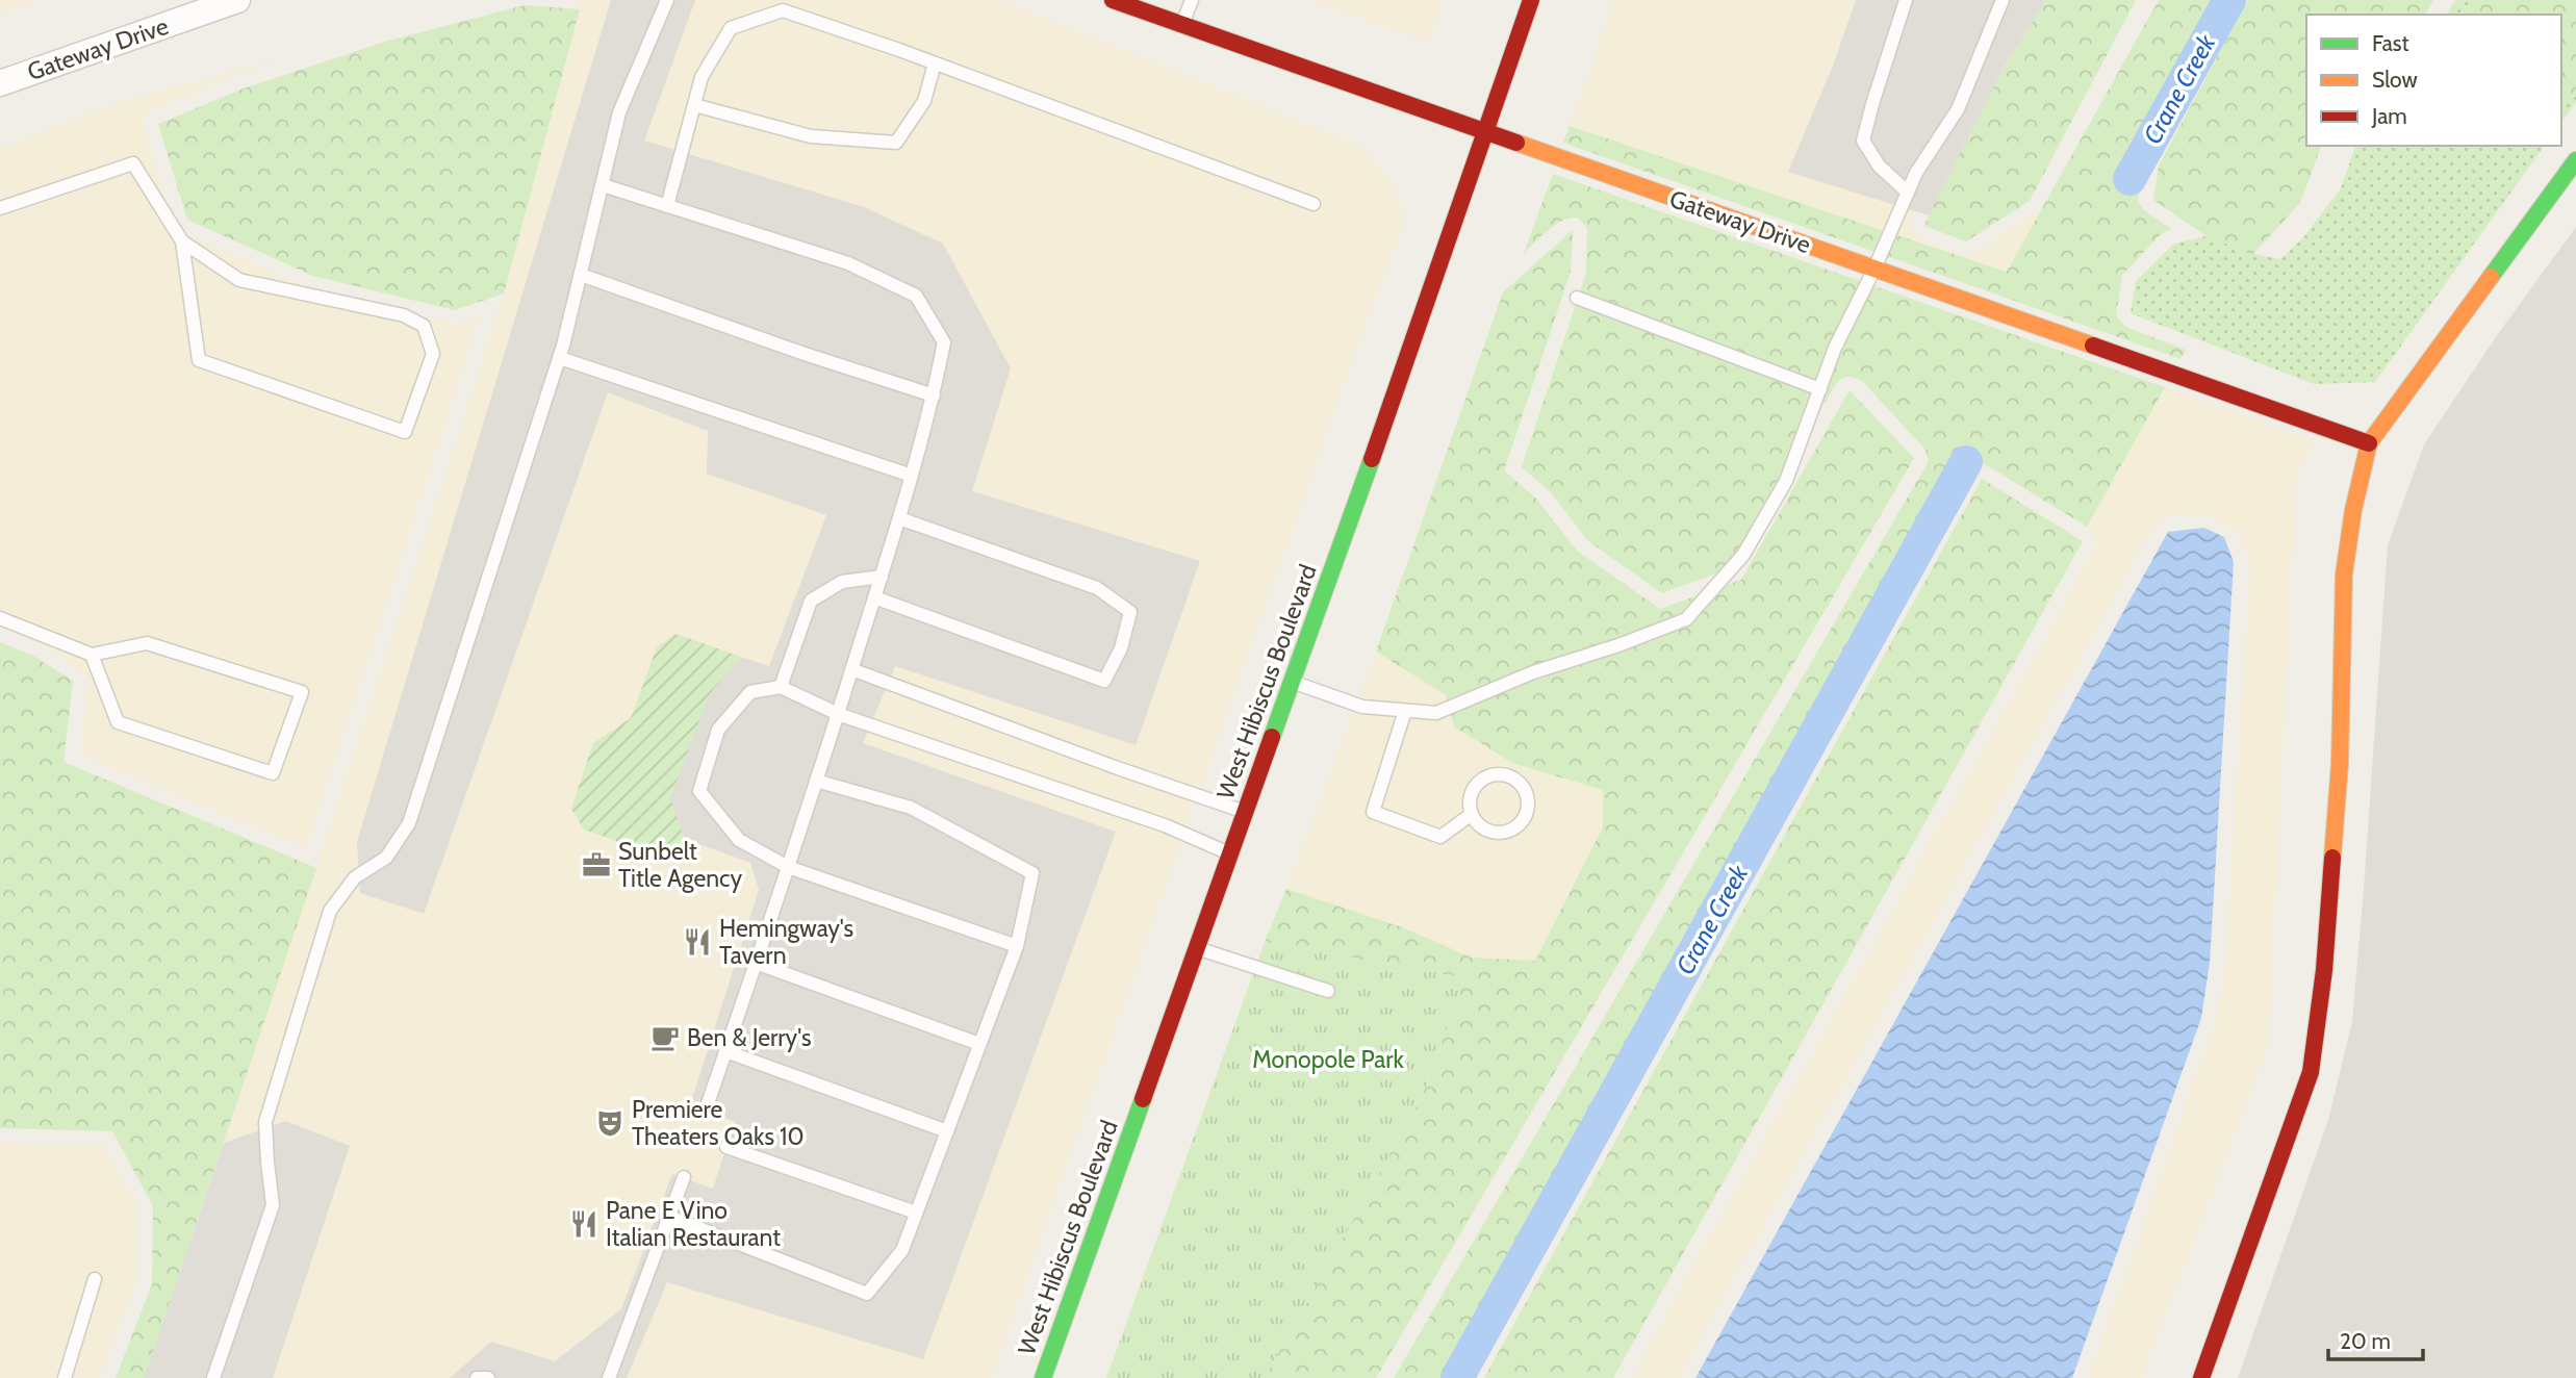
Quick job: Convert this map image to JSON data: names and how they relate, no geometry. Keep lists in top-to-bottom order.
{
  "streets": {
    "street": ["Gateway Drive", "West Hibiscus Boulevard"]
  },
  "crossings": [
    ["Gateway Drive", "West Hibiscus Boulevard"]
  ],
  "water": ["Crane Creek"],
  "parks": ["Monopole Park"],
  "places": {
    "office": ["Sunbelt Title Agency"],
    "restaurant": ["Hemingway's Tavern", "Pane E Vino Italian Restaurant"],
    "cafe": ["Ben & Jerry's"],
    "theatre": ["Premiere Theaters Oaks 10"]
  },
  "legend": ["Fast", "Slow", "Jam"],
  "scale_bar": "20 m"
}
